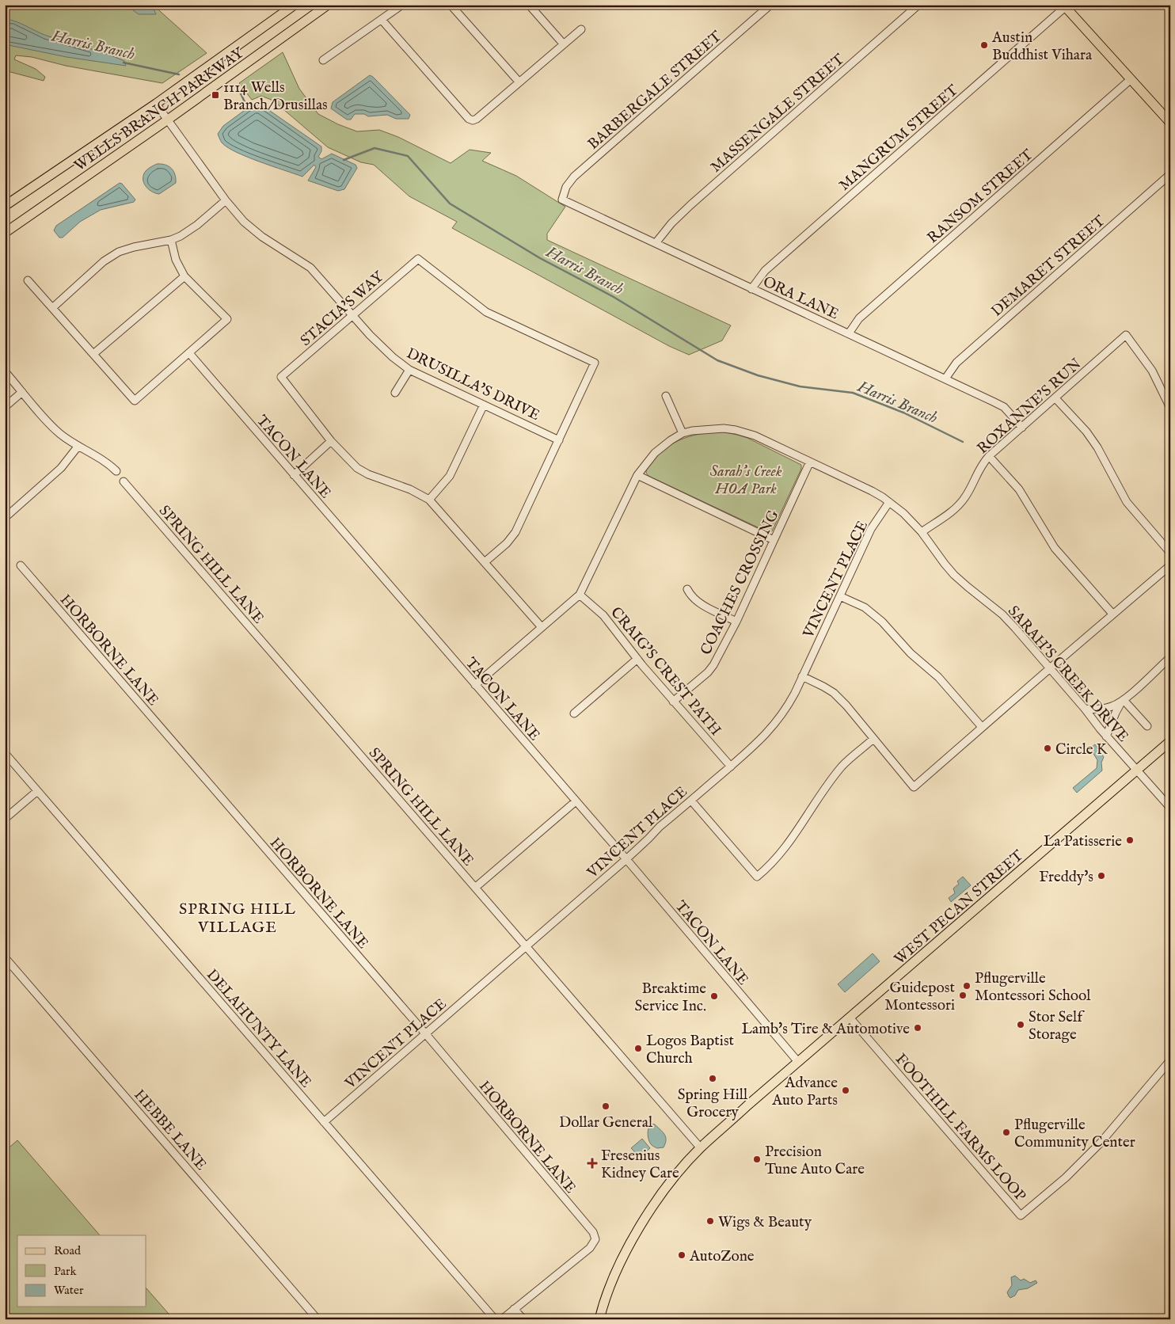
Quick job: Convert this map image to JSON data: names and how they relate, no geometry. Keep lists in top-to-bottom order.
{
  "streets": {
    "main road": ["WELLS BRANCH PARKWAY", "WEST PECAN STREET"],
    "street": [
      "BARBERGALE STREET",
      "MASSENGALE STREET",
      "MANGRUM STREET",
      "RANSOM STREET",
      "DEMARET STREET",
      "ORA LANE",
      "STACIA'S WAY",
      "DRUSILLA'S DRIVE",
      "ROXANNE'S RUN",
      "TACON LANE",
      "SPRING HILL LANE",
      "VINCENT PLACE",
      "COACHES CROSSING",
      "HORBORNE LANE",
      "CRAIG'S CREST PATH",
      "SARAH'S CREEK DRIVE",
      "DELAHUNTY LANE",
      "FOOTHILL FARMS LOOP",
      "HEBBE LANE"
    ]
  },
  "crossings": [
    ["BARBERGALE STREET", "ORA LANE"],
    ["WELLS BRANCH PARKWAY", "DRUSILLA'S DRIVE"],
    ["MASSENGALE STREET", "ORA LANE"],
    ["MANGRUM STREET", "ORA LANE"],
    ["RANSOM STREET", "ORA LANE"],
    ["DEMARET STREET", "ORA LANE"],
    ["ORA LANE", "ROXANNE'S RUN"],
    ["STACIA'S WAY", "DRUSILLA'S DRIVE"],
    ["ROXANNE'S RUN", "SARAH'S CREEK DRIVE"],
    ["TACON LANE", "VINCENT PLACE"],
    ["TACON LANE", "SARAH'S CREEK DRIVE"],
    ["TACON LANE", "WEST PECAN STREET"],
    ["SPRING HILL LANE", "VINCENT PLACE"],
    ["SPRING HILL LANE", "WEST PECAN STREET"],
    ["VINCENT PLACE", "HORBORNE LANE"],
    ["VINCENT PLACE", "CRAIG'S CREST PATH"],
    ["VINCENT PLACE", "SARAH'S CREEK DRIVE"],
    ["VINCENT PLACE", "DELAHUNTY LANE"],
    ["COACHES CROSSING", "CRAIG'S CREST PATH"],
    ["COACHES CROSSING", "SARAH'S CREEK DRIVE"],
    ["CRAIG'S CREST PATH", "SARAH'S CREEK DRIVE"],
    ["SARAH'S CREEK DRIVE", "WEST PECAN STREET"],
    ["WEST PECAN STREET", "FOOTHILL FARMS LOOP"]
  ],
  "districts": ["SPRING HILL VILLAGE"],
  "water": ["Harris Branch"],
  "parks": ["Sarah's Creek HOA Park"],
  "places": {
    "other": [
      "Austin Buddhist Vihara",
      "Circle K",
      "La Patisserie",
      "Freddy's",
      "Pflugerville Montessori School",
      "Guidepost Montessori",
      "Breaktime Service Inc.",
      "Stor Self Storage",
      "Lamb's Tire & Automotive",
      "Logos Baptist Church",
      "Spring Hill Grocery",
      "Advance Auto Parts",
      "Dollar General",
      "Pflugerville Community Center",
      "Precision Tune Auto Care",
      "Wigs & Beauty",
      "AutoZone"
    ],
    "transit": ["1114 Wells Branch/Drusillas"],
    "health": ["Fresenius Kidney Care"]
  },
  "legend": ["Road", "Park", "Water"]
}
